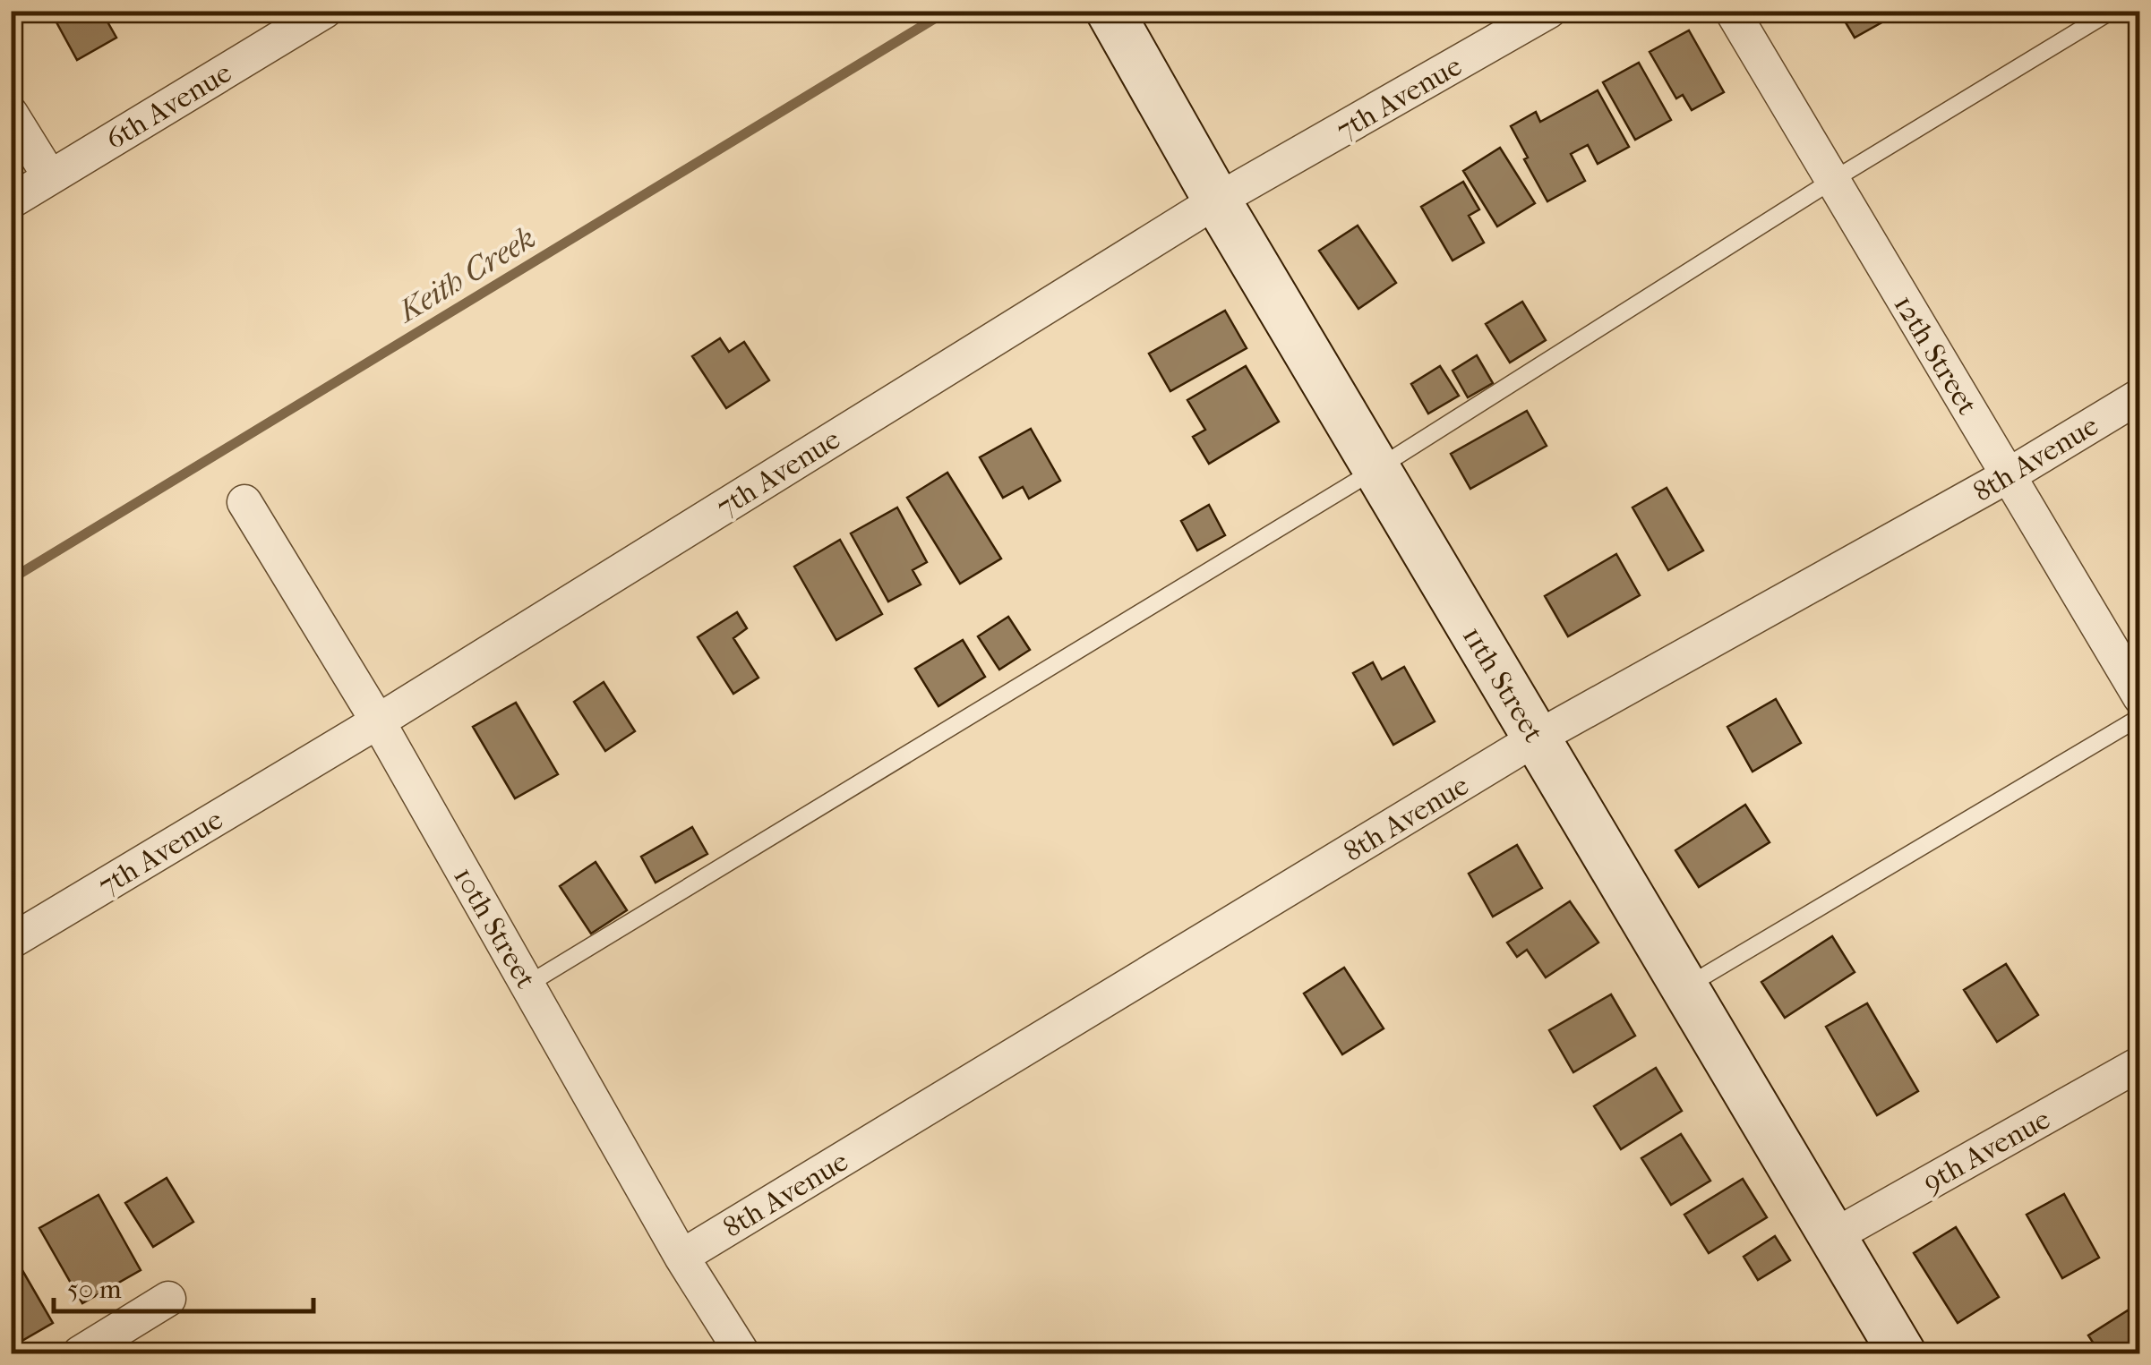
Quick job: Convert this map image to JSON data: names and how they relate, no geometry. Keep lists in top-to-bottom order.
{
  "streets": {
    "main road": ["11th Street"],
    "street": [
      "7th Avenue",
      "6th Avenue",
      "12th Street",
      "8th Avenue",
      "10th Street",
      "9th Avenue"
    ]
  },
  "crossings": [
    ["7th Avenue", "11th Street"],
    ["7th Avenue", "10th Street"],
    ["12th Street", "8th Avenue"],
    ["8th Avenue", "11th Street"],
    ["8th Avenue", "10th Street"],
    ["11th Street", "9th Avenue"]
  ],
  "water": ["Keith Creek"],
  "scale_bar": "50 m"
}
